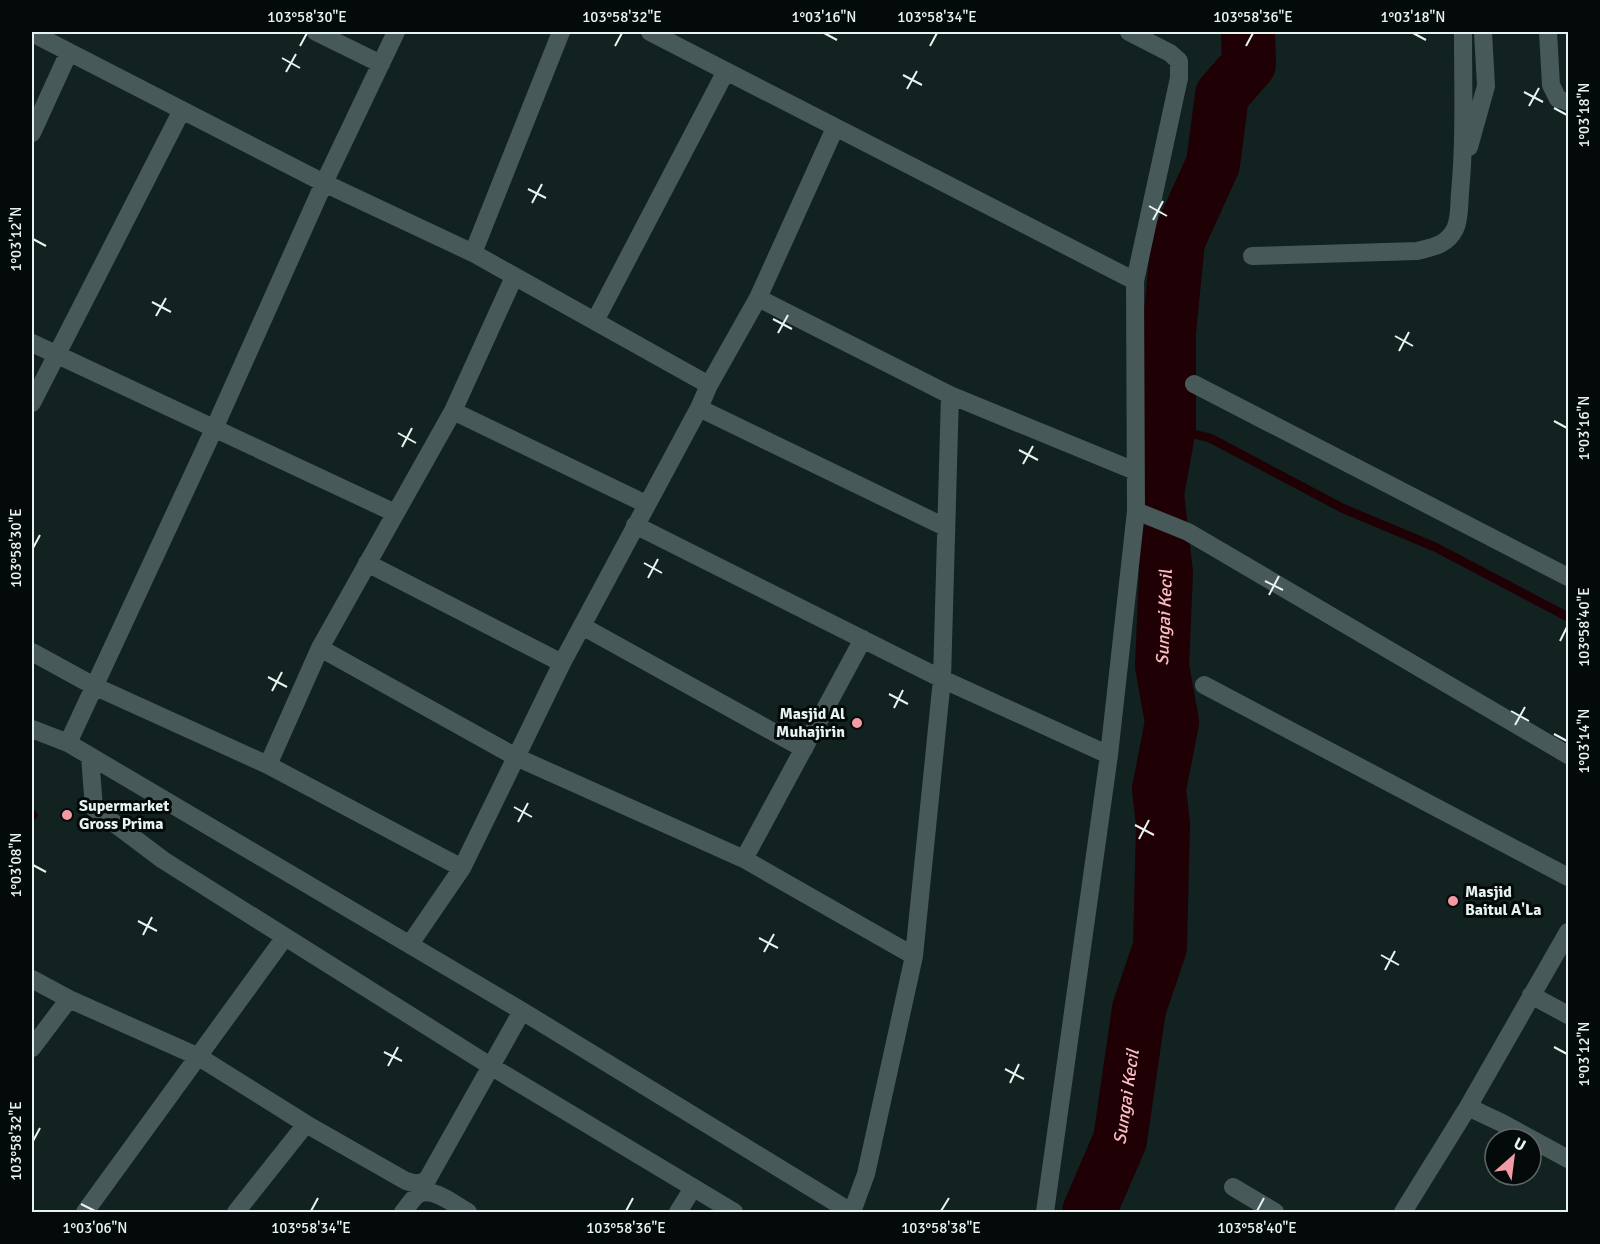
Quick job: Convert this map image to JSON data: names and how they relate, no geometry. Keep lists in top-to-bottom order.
{
  "water": ["Sungai Kecil"],
  "places": ["Masjid Al Muhajirin", "Supermarket Gross Prima", "Masjid Baitul A'La"],
  "north": "top right",
  "coordinates": [
    "103°58'30\"E",
    "103°58'32\"E",
    "1°03'16\"N",
    "103°58'34\"E",
    "103°58'36\"E",
    "1°03'18\"N",
    "1°03'12\"N",
    "103°58'40\"E",
    "1°03'14\"N",
    "1°03'08\"N",
    "1°03'06\"N",
    "103°58'38\"E"
  ]
}
